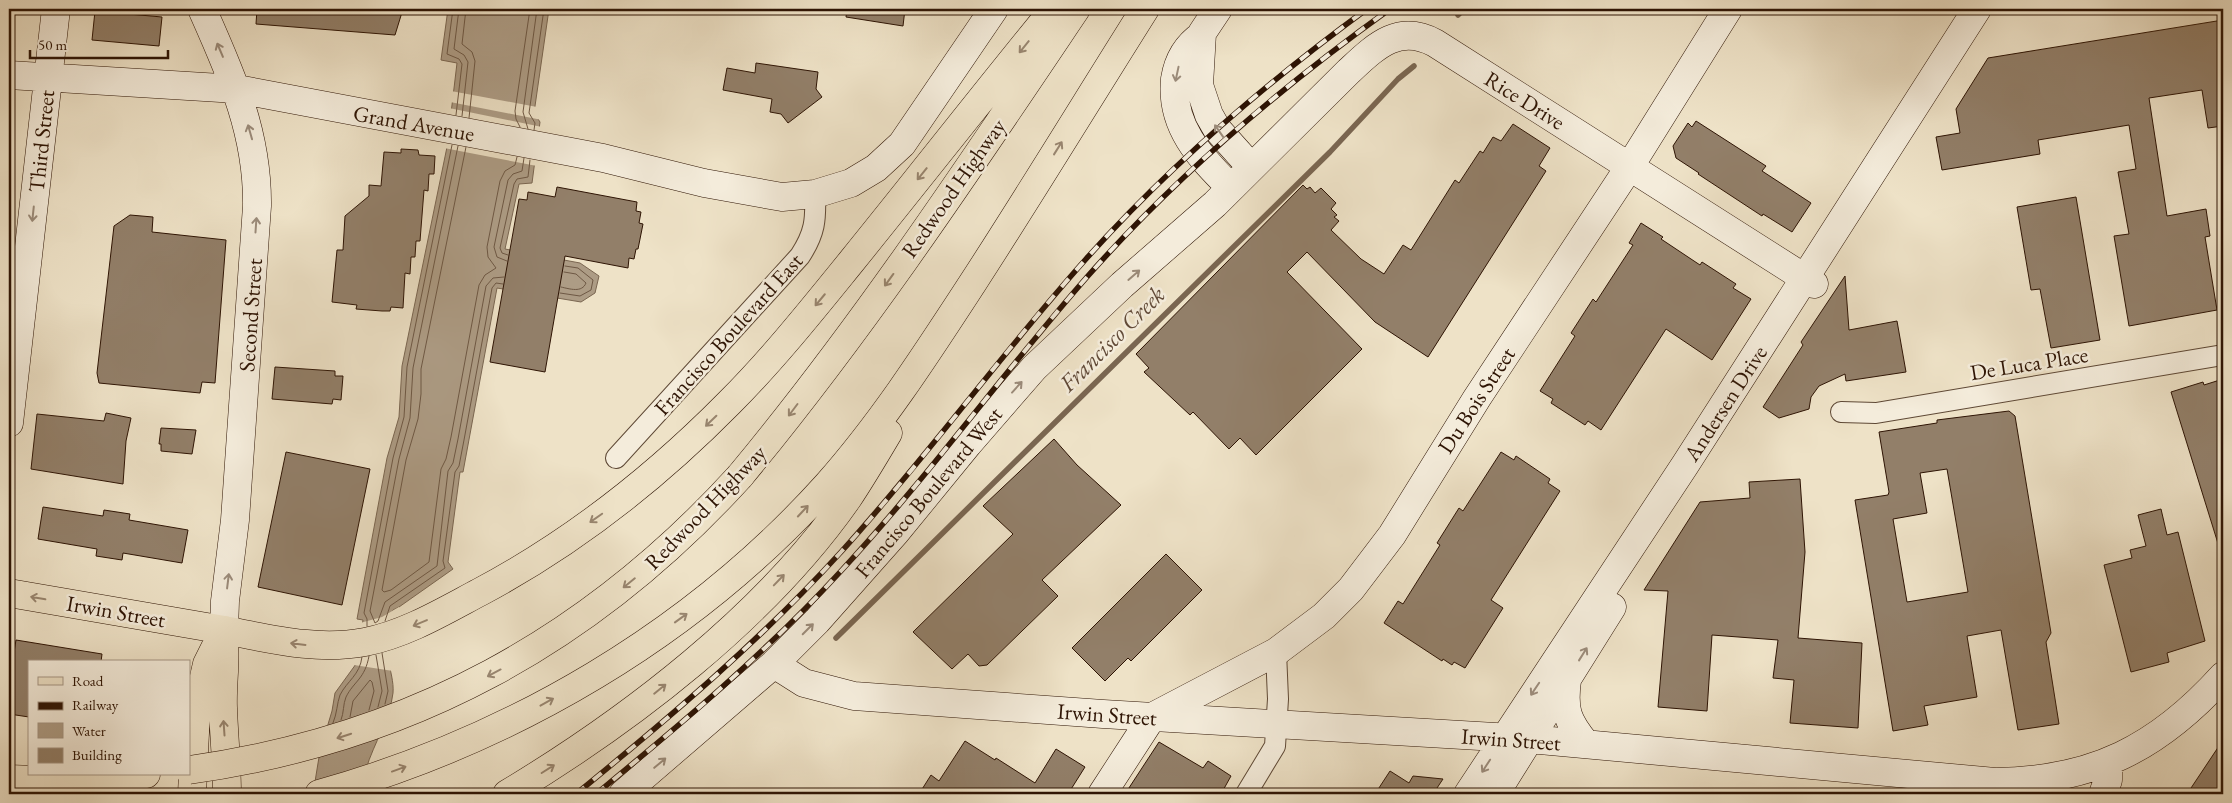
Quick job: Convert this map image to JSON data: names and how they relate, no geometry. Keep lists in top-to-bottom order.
{
  "streets": {
    "main road": ["Redwood Highway", "Second Street", "Irwin Street"],
    "street": [
      "Rice Drive",
      "Grand Avenue",
      "Third Street",
      "Francisco Boulevard East",
      "De Luca Place",
      "Du Bois Street",
      "Andersen Drive",
      "Francisco Boulevard West"
    ]
  },
  "crossings": [
    ["Rice Drive", "Du Bois Street"],
    ["Rice Drive", "Andersen Drive"],
    ["Rice Drive", "Francisco Boulevard West"],
    ["Grand Avenue", "Third Street"],
    ["Grand Avenue", "Second Street"],
    ["Grand Avenue", "Francisco Boulevard East"],
    ["Second Street", "Irwin Street"],
    ["Du Bois Street", "Irwin Street"],
    ["Andersen Drive", "Irwin Street"],
    ["Francisco Boulevard West", "Irwin Street"]
  ],
  "one_way": ["Third Street", "Second Street", "Francisco Boulevard West"],
  "water": ["Francisco Creek"],
  "legend": [
    "Road",
    "Railway",
    "Water",
    "Building"
  ],
  "scale_bar": "50 m"
}
